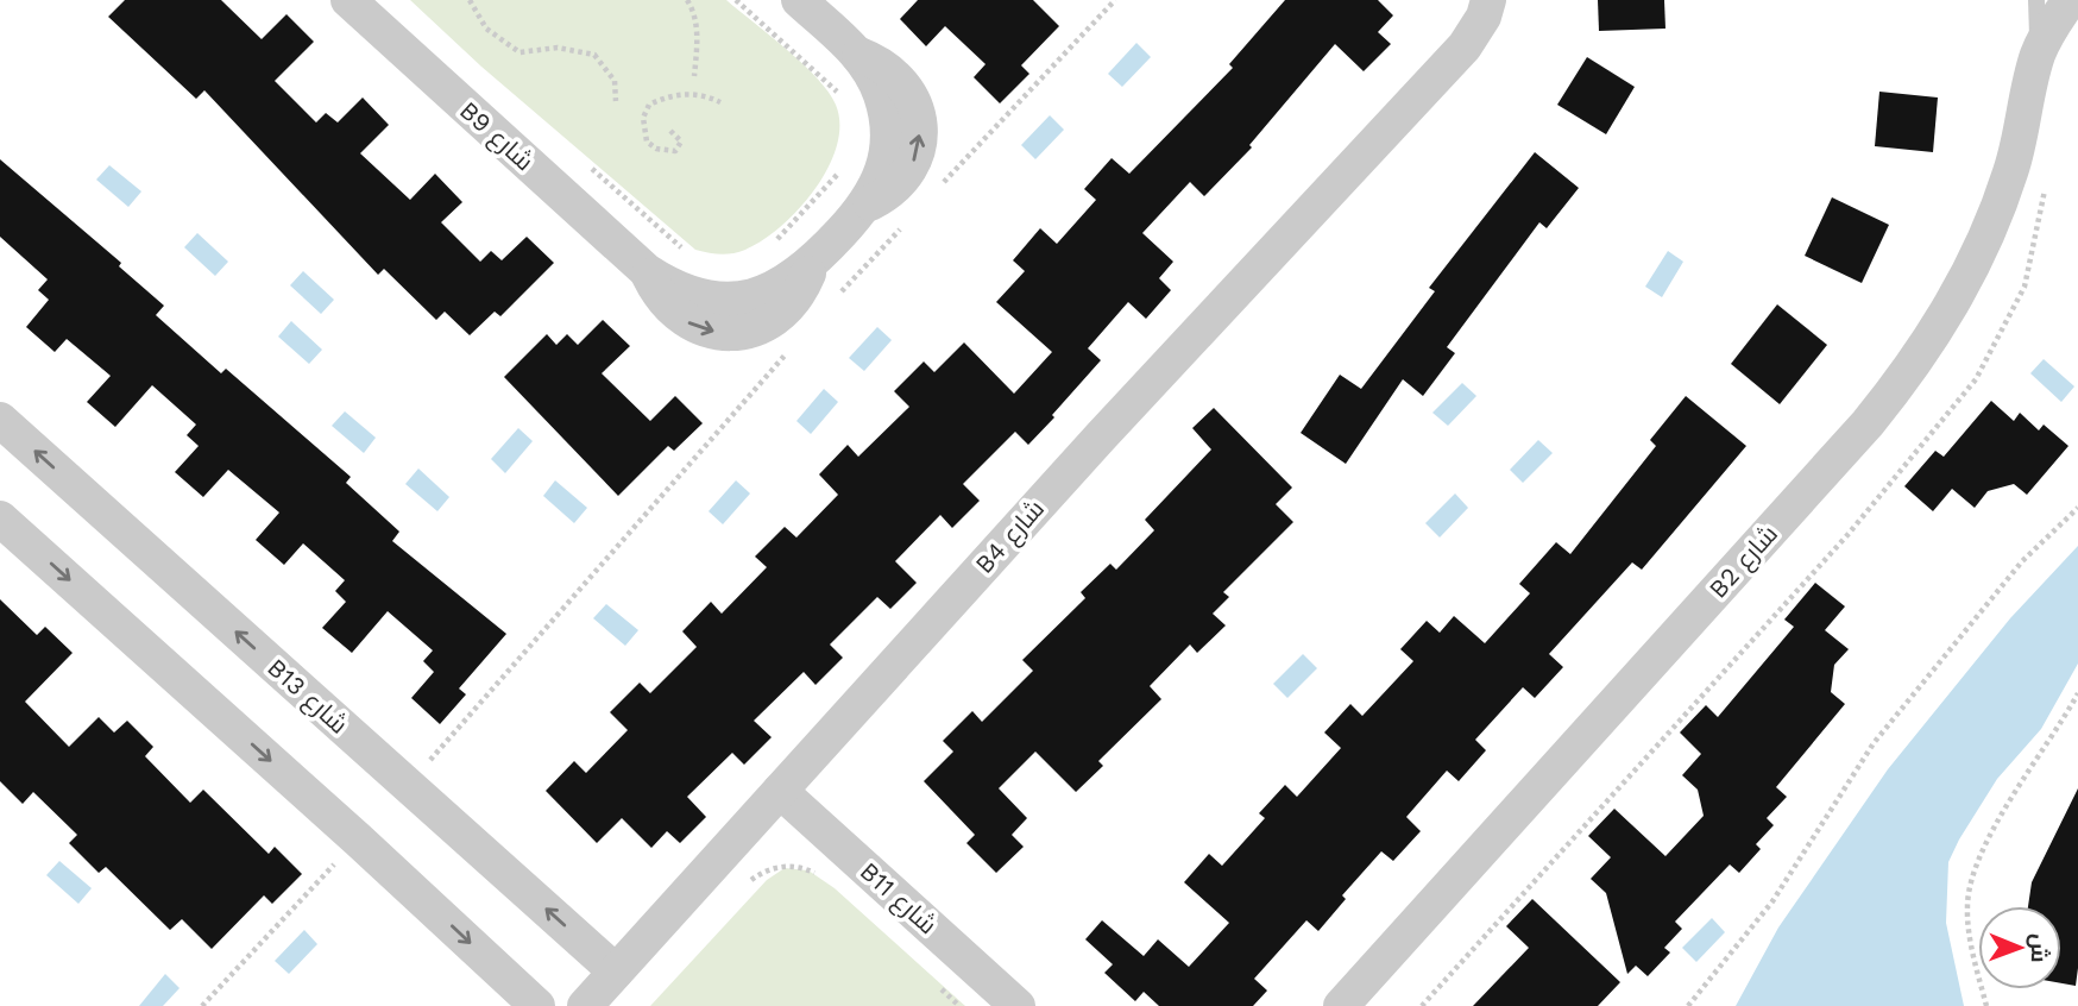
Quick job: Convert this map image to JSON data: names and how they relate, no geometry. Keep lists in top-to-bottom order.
{
  "streets": {
    "street": [
      "B9 شارع",
      "B4 شارع",
      "B2 شارع",
      "B13 شارع",
      "B11 شارع"
    ]
  },
  "crossings": [
    ["B4 شارع", "B13 شارع"],
    ["B4 شارع", "B11 شارع"]
  ],
  "north": "right"
}
